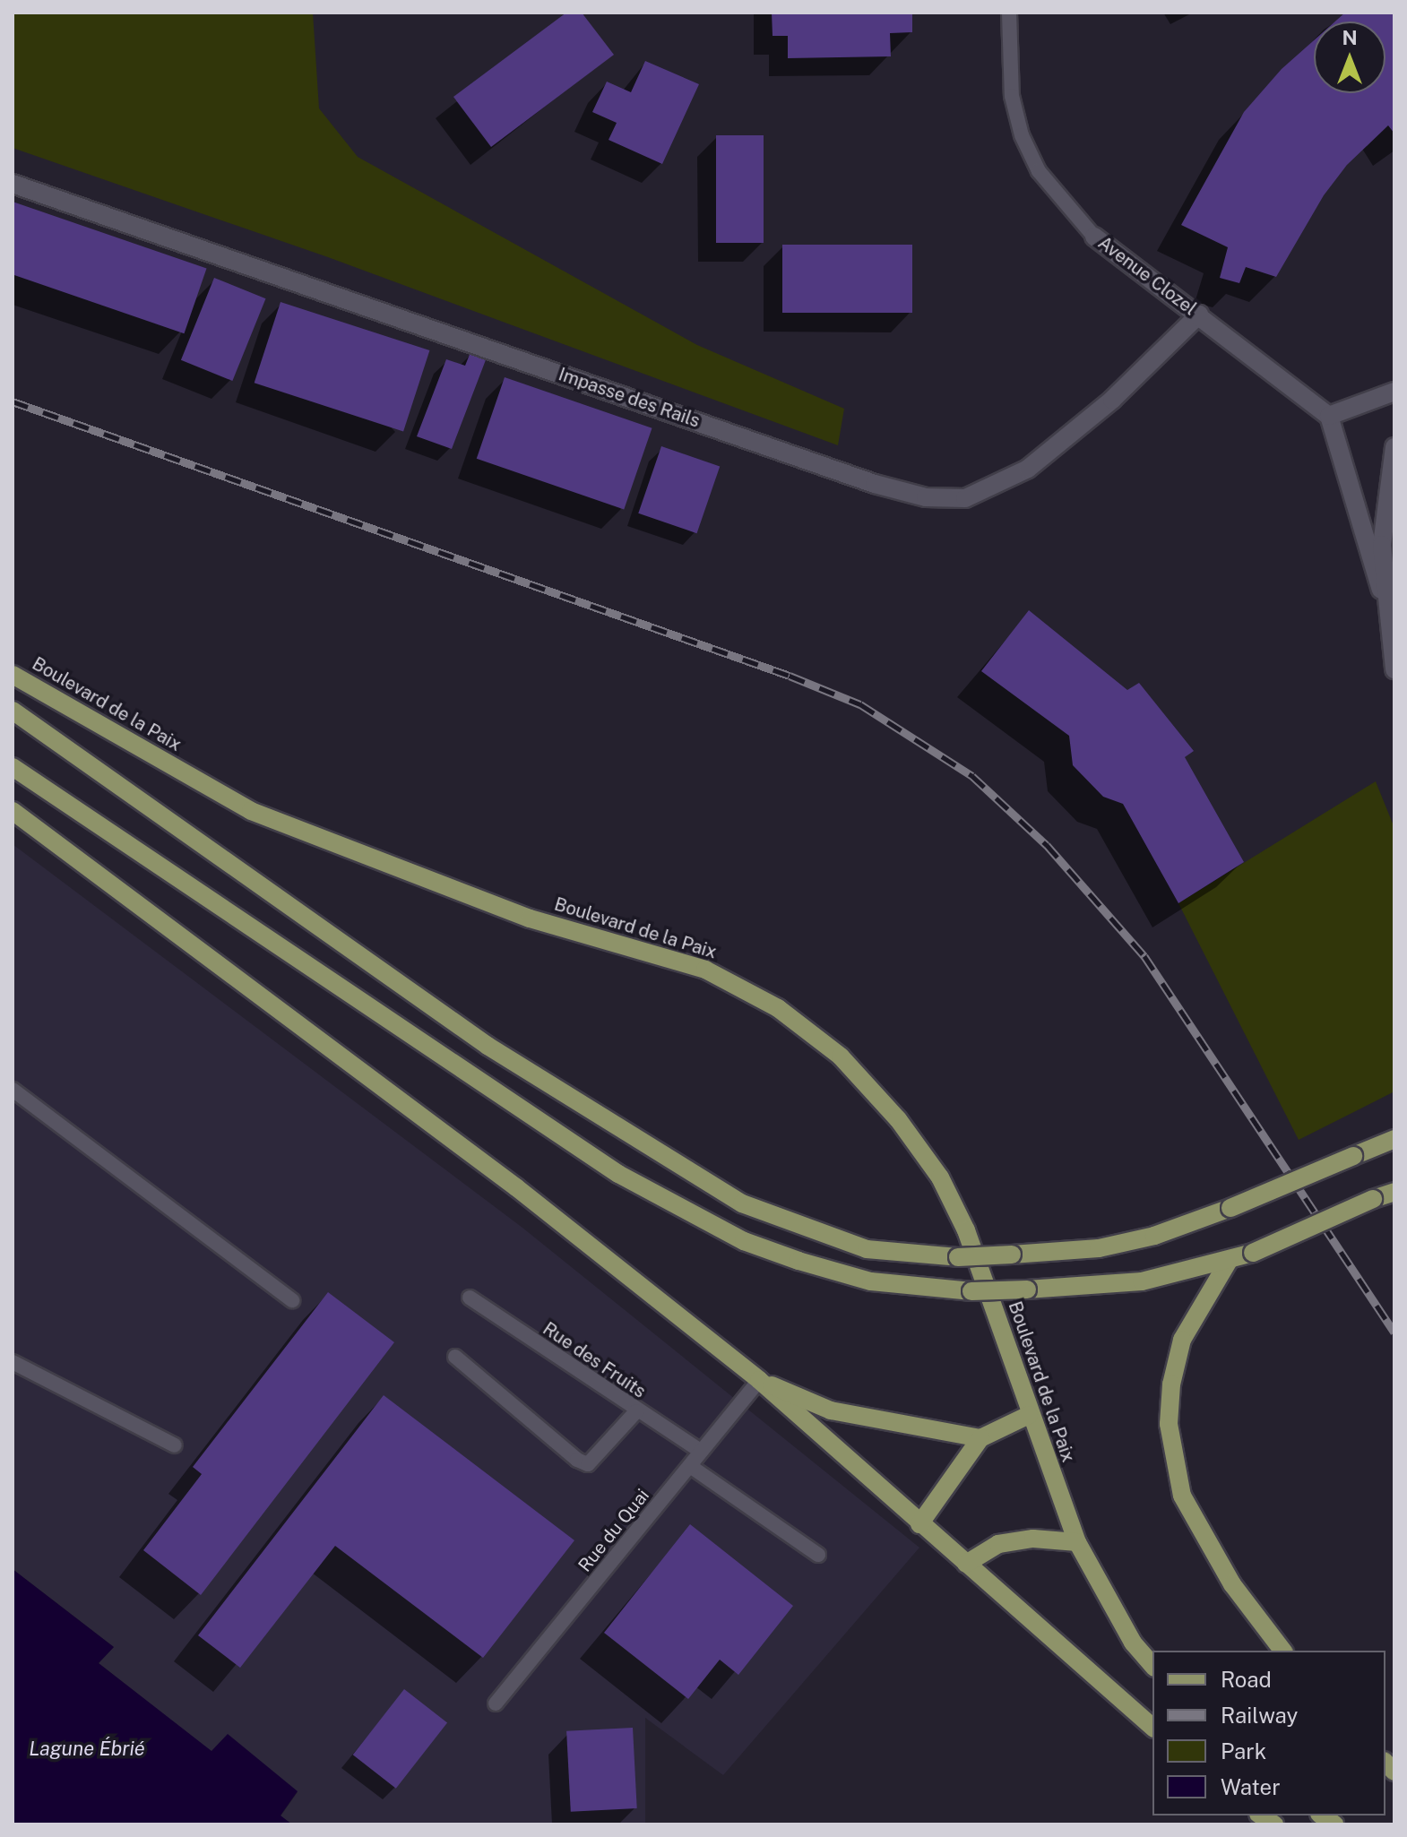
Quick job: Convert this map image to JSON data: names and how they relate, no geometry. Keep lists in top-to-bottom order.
{
  "streets": {
    "main road": ["Boulevard de la Paix"],
    "street": ["Avenue Clozel", "Impasse des Rails"],
    "lane": ["Rue des Fruits", "Rue du Quai"]
  },
  "crossings": [
    ["Avenue Clozel", "Impasse des Rails"],
    ["Rue des Fruits", "Rue du Quai"]
  ],
  "water": ["Lagune Ébrié"],
  "legend": [
    "Road",
    "Railway",
    "Park",
    "Water"
  ],
  "north": "top"
}
